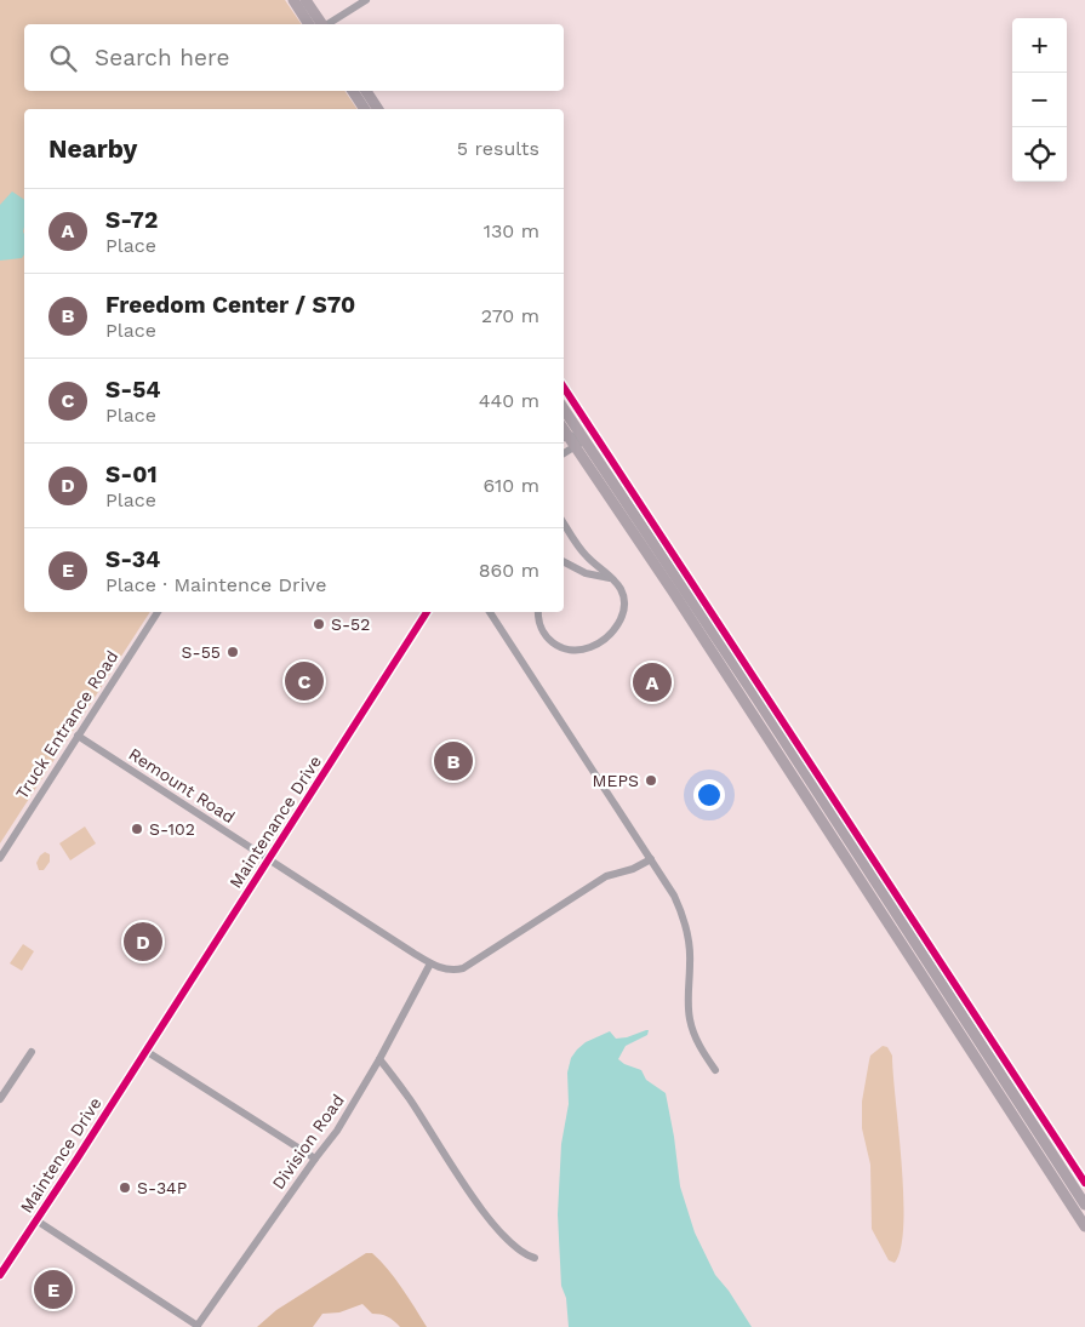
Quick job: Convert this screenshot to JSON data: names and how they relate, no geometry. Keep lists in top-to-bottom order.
{
  "streets": {
    "street": [
      "Truck Entrance Road",
      "Remount Road",
      "Maintenance Drive",
      "Division Road",
      "Maintence Drive"
    ]
  },
  "crossings": [
    ["Truck Entrance Road", "Remount Road"],
    ["Remount Road", "Maintenance Drive"],
    ["Remount Road", "Division Road"],
    ["Maintenance Drive", "Maintence Drive"]
  ],
  "places": [
    "S-52",
    "S-55",
    "MEPS",
    "S-102",
    "S-34P"
  ],
  "page": {
    "map_buttons": ["+", "−"],
    "search": "Search here",
    "heading": ["Nearby", "5 results"],
    "list": [
      {
        "mark": "A",
        "name": "S-72",
        "note": "Place",
        "value": "130 m"
      },
      {
        "mark": "B",
        "name": "Freedom Center / S70",
        "note": "Place",
        "value": "270 m"
      },
      {
        "mark": "C",
        "name": "S-54",
        "note": "Place",
        "value": "440 m"
      },
      {
        "mark": "D",
        "name": "S-01",
        "note": "Place",
        "value": "610 m"
      },
      {
        "mark": "E",
        "name": "S-34",
        "note": "Place · Maintence Drive",
        "value": "860 m"
      }
    ],
    "pins": [
      "C",
      "A",
      "B",
      "D",
      "E"
    ]
  }
}
